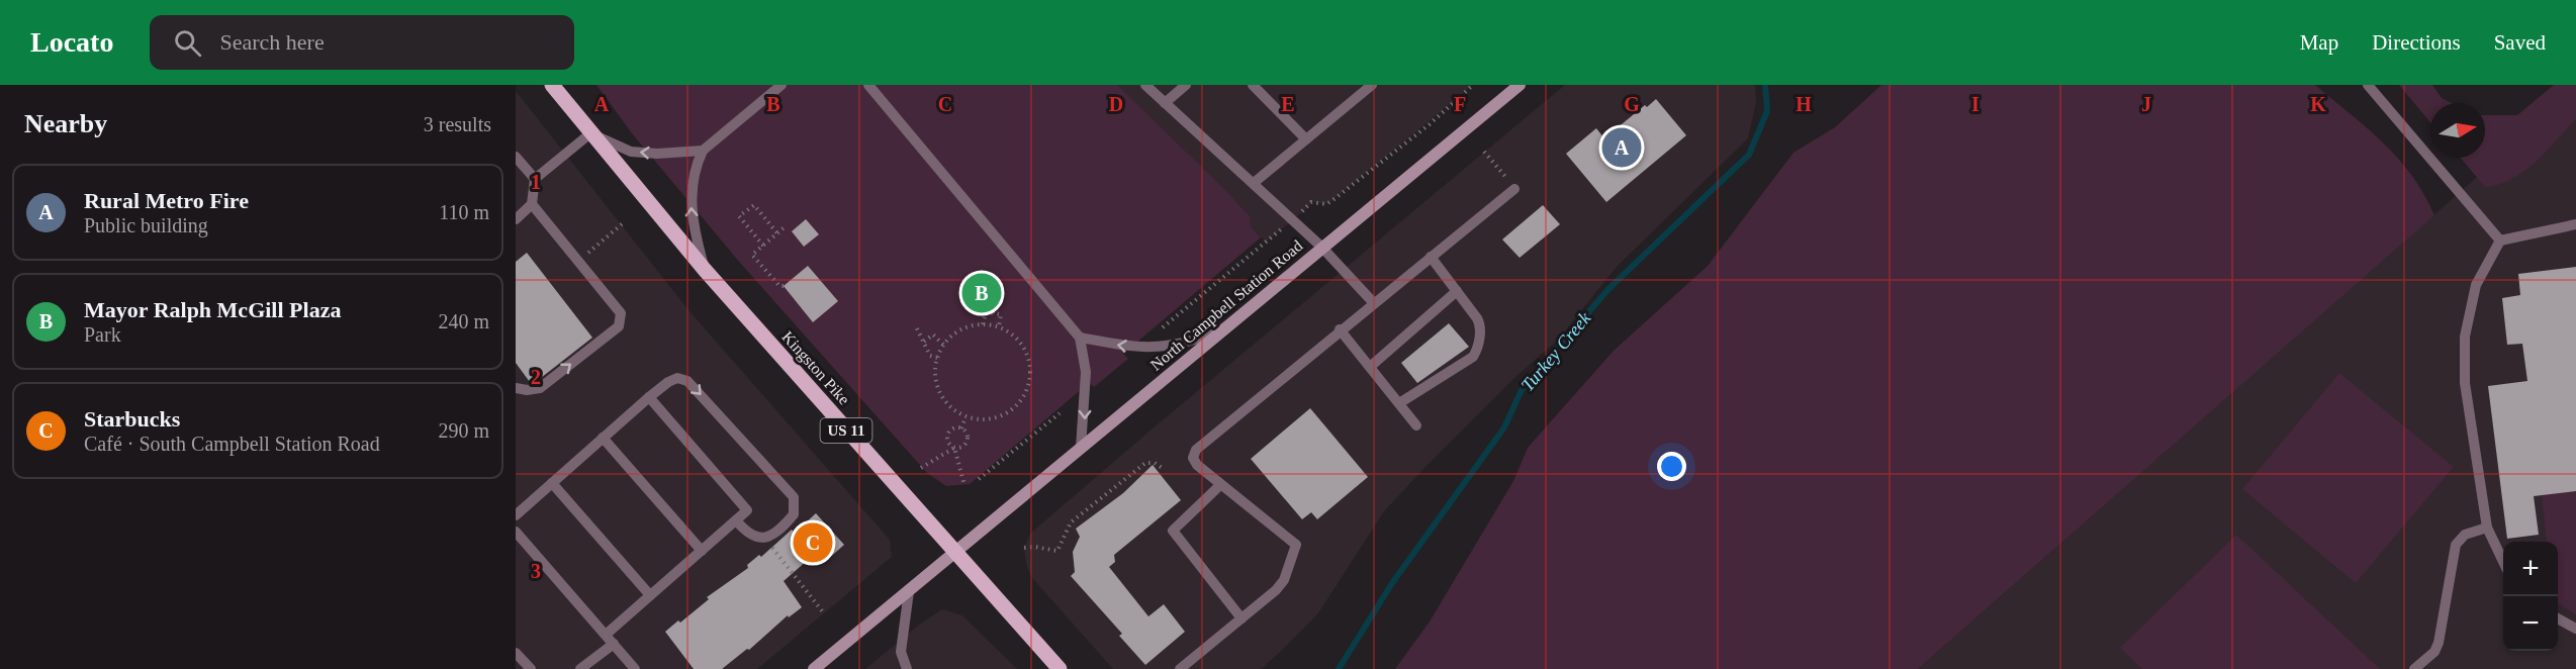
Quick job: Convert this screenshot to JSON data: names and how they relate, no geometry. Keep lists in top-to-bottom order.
{
  "streets": {
    "main road": ["North Campbell Station Road", "Kingston Pike", "US 11"]
  },
  "crossings": [
    ["North Campbell Station Road", "Kingston Pike"]
  ],
  "water": ["Turkey Creek"],
  "north": "right",
  "page": {
    "header": "Locato",
    "search": "Search here",
    "nav": ["Map", "Directions", "Saved"],
    "heading": ["Nearby", "3 results"],
    "pins": ["A", "B", "C"],
    "list": [
      {
        "mark": "A",
        "name": "Rural Metro Fire",
        "note": "Public building",
        "value": "110 m"
      },
      {
        "mark": "B",
        "name": "Mayor Ralph McGill Plaza",
        "note": "Park",
        "value": "240 m"
      },
      {
        "mark": "C",
        "name": "Starbucks",
        "note": "Café · South Campbell Station Road",
        "value": "290 m"
      }
    ],
    "map_buttons": ["+", "−"]
  },
  "grid": {
    "columns": [
      "A",
      "B",
      "C",
      "D",
      "E",
      "F",
      "G",
      "H",
      "I",
      "J",
      "K"
    ],
    "rows": ["1", "2", "3"]
  }
}
